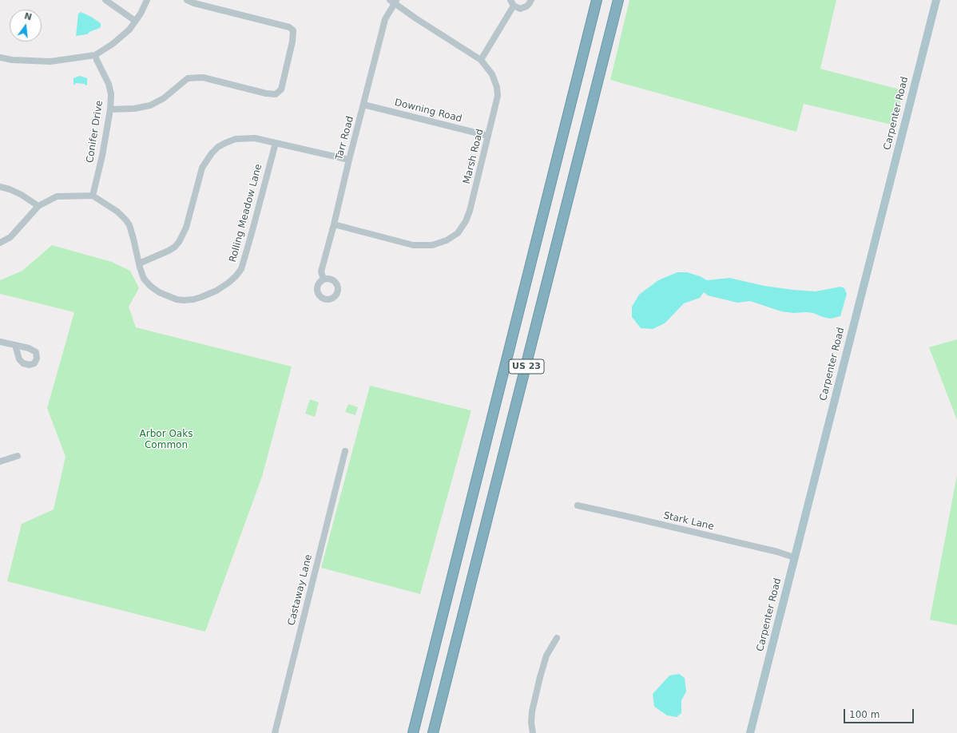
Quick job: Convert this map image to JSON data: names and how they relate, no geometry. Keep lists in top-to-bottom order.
{
  "streets": {
    "highway": ["US 23"],
    "main road": ["Carpenter Road"],
    "street": [
      "Downing Road",
      "Conifer Drive",
      "Tarr Road",
      "Marsh Road",
      "Rolling Meadow Lane",
      "Stark Lane",
      "Castaway Lane"
    ]
  },
  "crossings": [
    ["Downing Road", "Tarr Road"],
    ["Downing Road", "Marsh Road"],
    ["Carpenter Road", "Stark Lane"],
    ["Conifer Drive", "Rolling Meadow Lane"],
    ["Tarr Road", "Marsh Road"]
  ],
  "parks": ["Arbor Oaks Common"],
  "scale_bar": "100 m",
  "north": "top"
}
